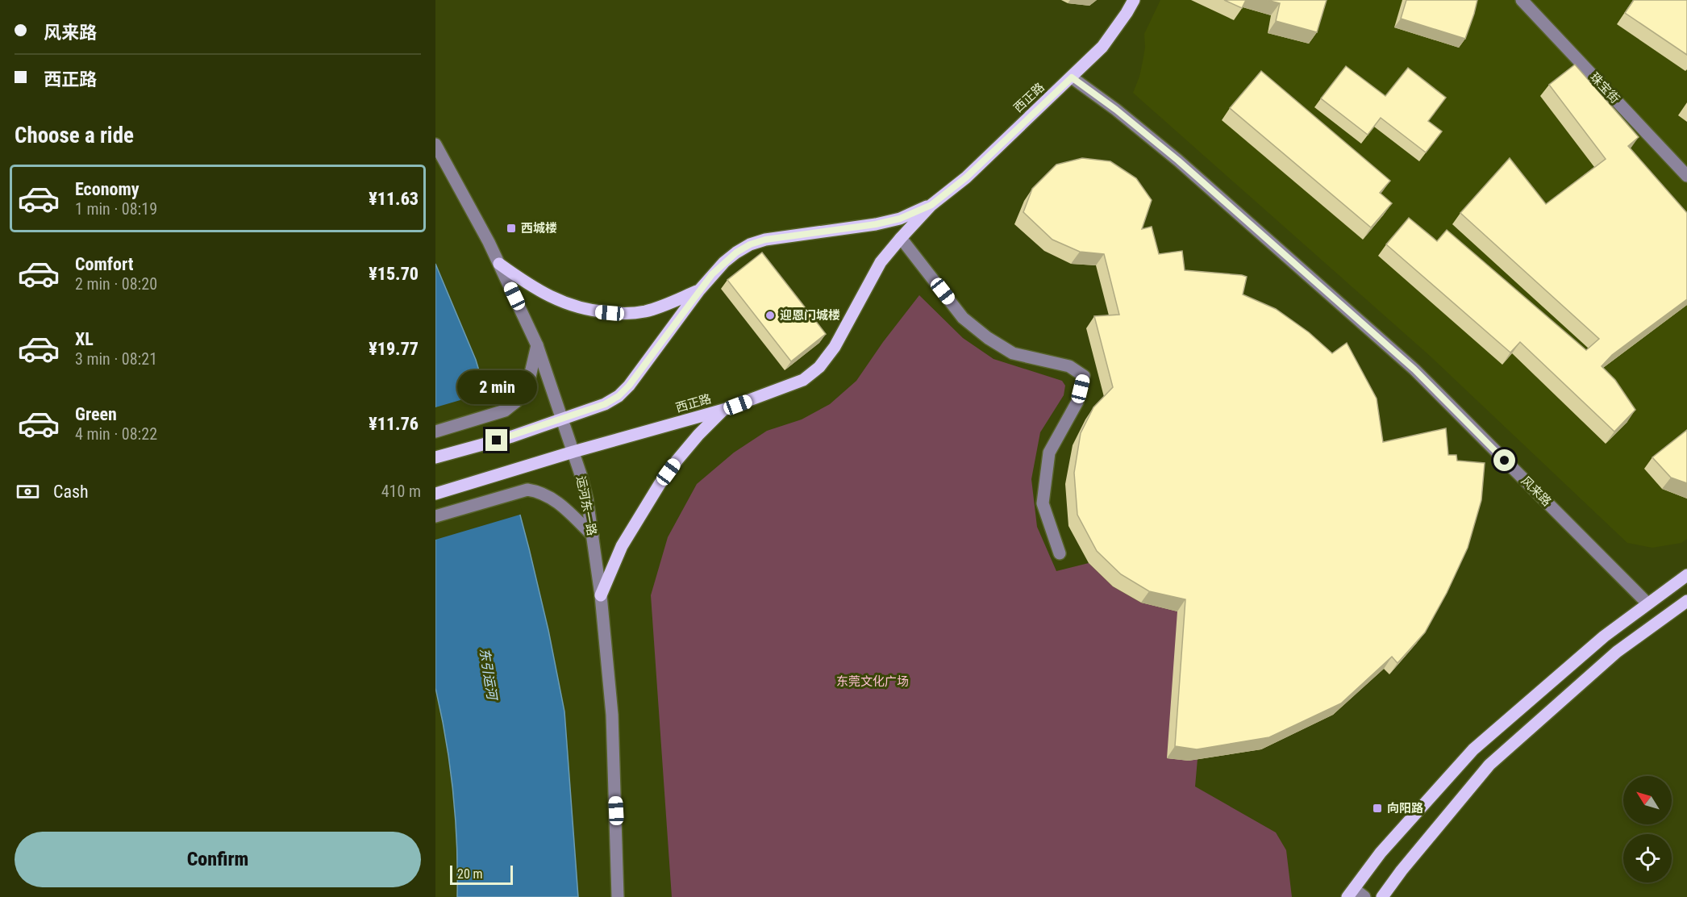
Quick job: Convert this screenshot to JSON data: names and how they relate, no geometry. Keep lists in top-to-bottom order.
{
  "streets": {
    "main road": ["西正路"],
    "street": ["珠宝街", "风来路", "运河东一路"]
  },
  "crossings": [
    ["西正路", "风来路"],
    ["西正路", "运河东一路"]
  ],
  "water": ["东引运河"],
  "parks": ["东莞文化广场"],
  "places": {
    "transit": ["西城楼", "向阳路"],
    "other": ["迎恩门城楼"]
  },
  "scale_bar": "20 m",
  "north": "top left",
  "page": {
    "banner": ["风来路", "西正路"],
    "heading": "Choose a ride",
    "list": [
      {
        "name": "Economy",
        "note": "1 min · 08:19",
        "value": "¥11.63"
      },
      {
        "name": "Comfort",
        "note": "2 min · 08:20",
        "value": "¥15.70"
      },
      {
        "name": "XL",
        "note": "3 min · 08:21",
        "value": "¥19.77"
      },
      {
        "name": "Green",
        "note": "4 min · 08:22",
        "value": "¥11.76"
      }
    ],
    "bubble": "2 min",
    "pay": ["Cash", "410 m"],
    "buttons": "Confirm",
    "scale": "20 m"
  }
}
